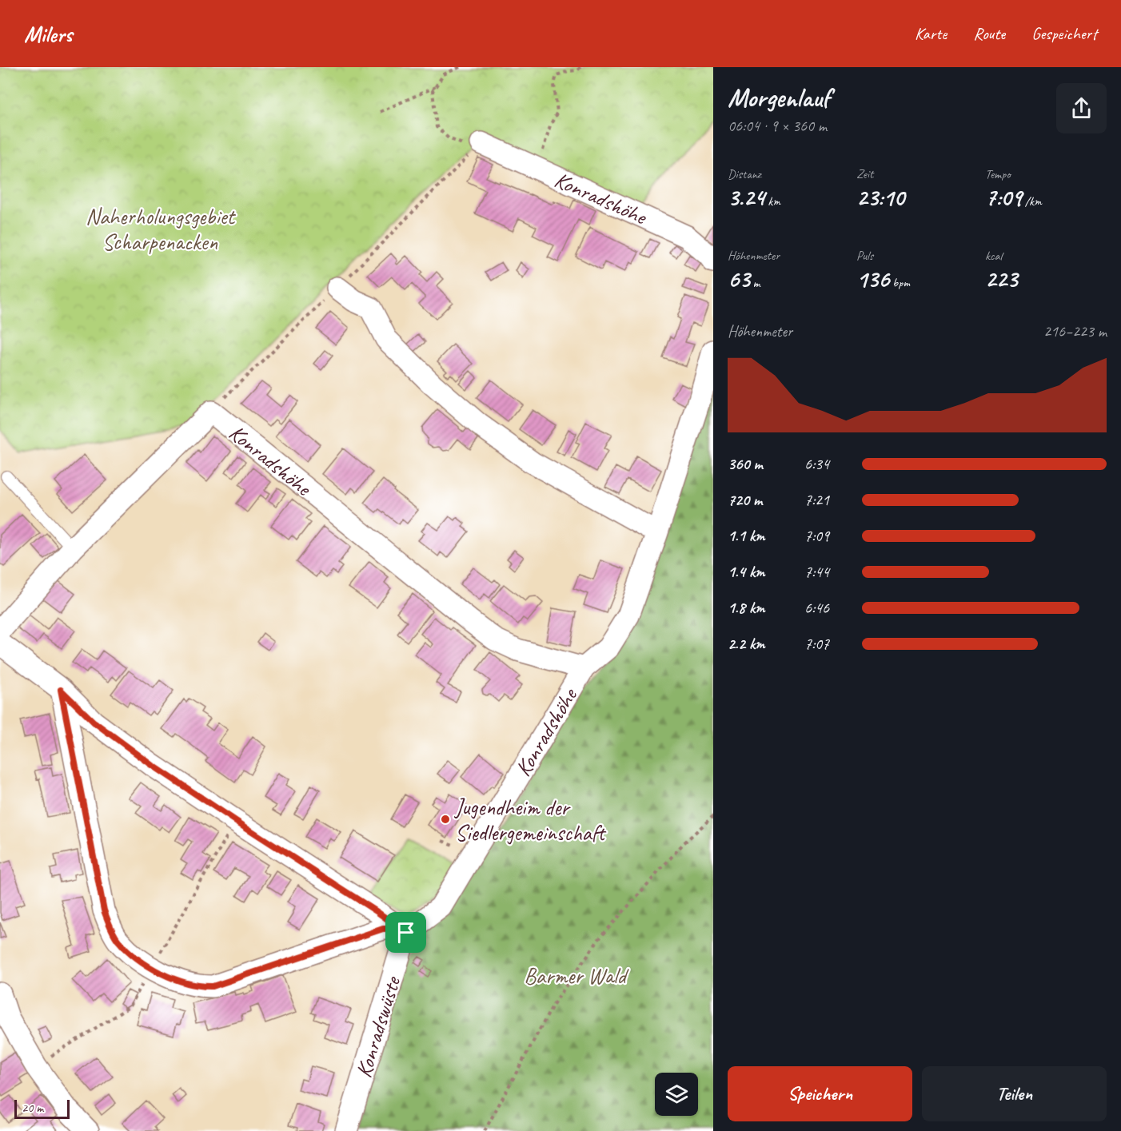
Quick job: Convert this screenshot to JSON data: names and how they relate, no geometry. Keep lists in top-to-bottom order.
{
  "streets": {
    "street": ["Konradshöhe", "Konradswüste"]
  },
  "crossings": [
    ["Konradshöhe", "Konradswüste"]
  ],
  "parks": ["Naherholungsgebiet Scharpenacken", "Barmer Wald"],
  "places": ["Jugendheim der Siedlergemeinschaft"],
  "scale_bar": "20 m",
  "page": {
    "header": "Milers",
    "nav": ["Karte", "Route", "Gespeichert"],
    "heading": ["Morgenlauf", "06:04 · 9 × 360 m"],
    "stats": [
      ["Distanz", "3.24 km"],
      ["Zeit", "23:10"],
      ["Tempo", "7:09 /km"],
      ["Höhenmeter", "63 m"],
      ["Puls", "136 bpm"],
      ["kcal", "223"]
    ],
    "chart": ["Höhenmeter", "216–223 m"],
    "list": [
      {
        "name": "360 m",
        "note": "6:34"
      },
      {
        "name": "720 m",
        "note": "7:21"
      },
      {
        "name": "1.1 km",
        "note": "7:09"
      },
      {
        "name": "1.4 km",
        "note": "7:44"
      },
      {
        "name": "1.8 km",
        "note": "6:46"
      },
      {
        "name": "2.2 km",
        "note": "7:07"
      }
    ],
    "buttons": ["Speichern", "Teilen"],
    "scale": "20 m"
  }
}
